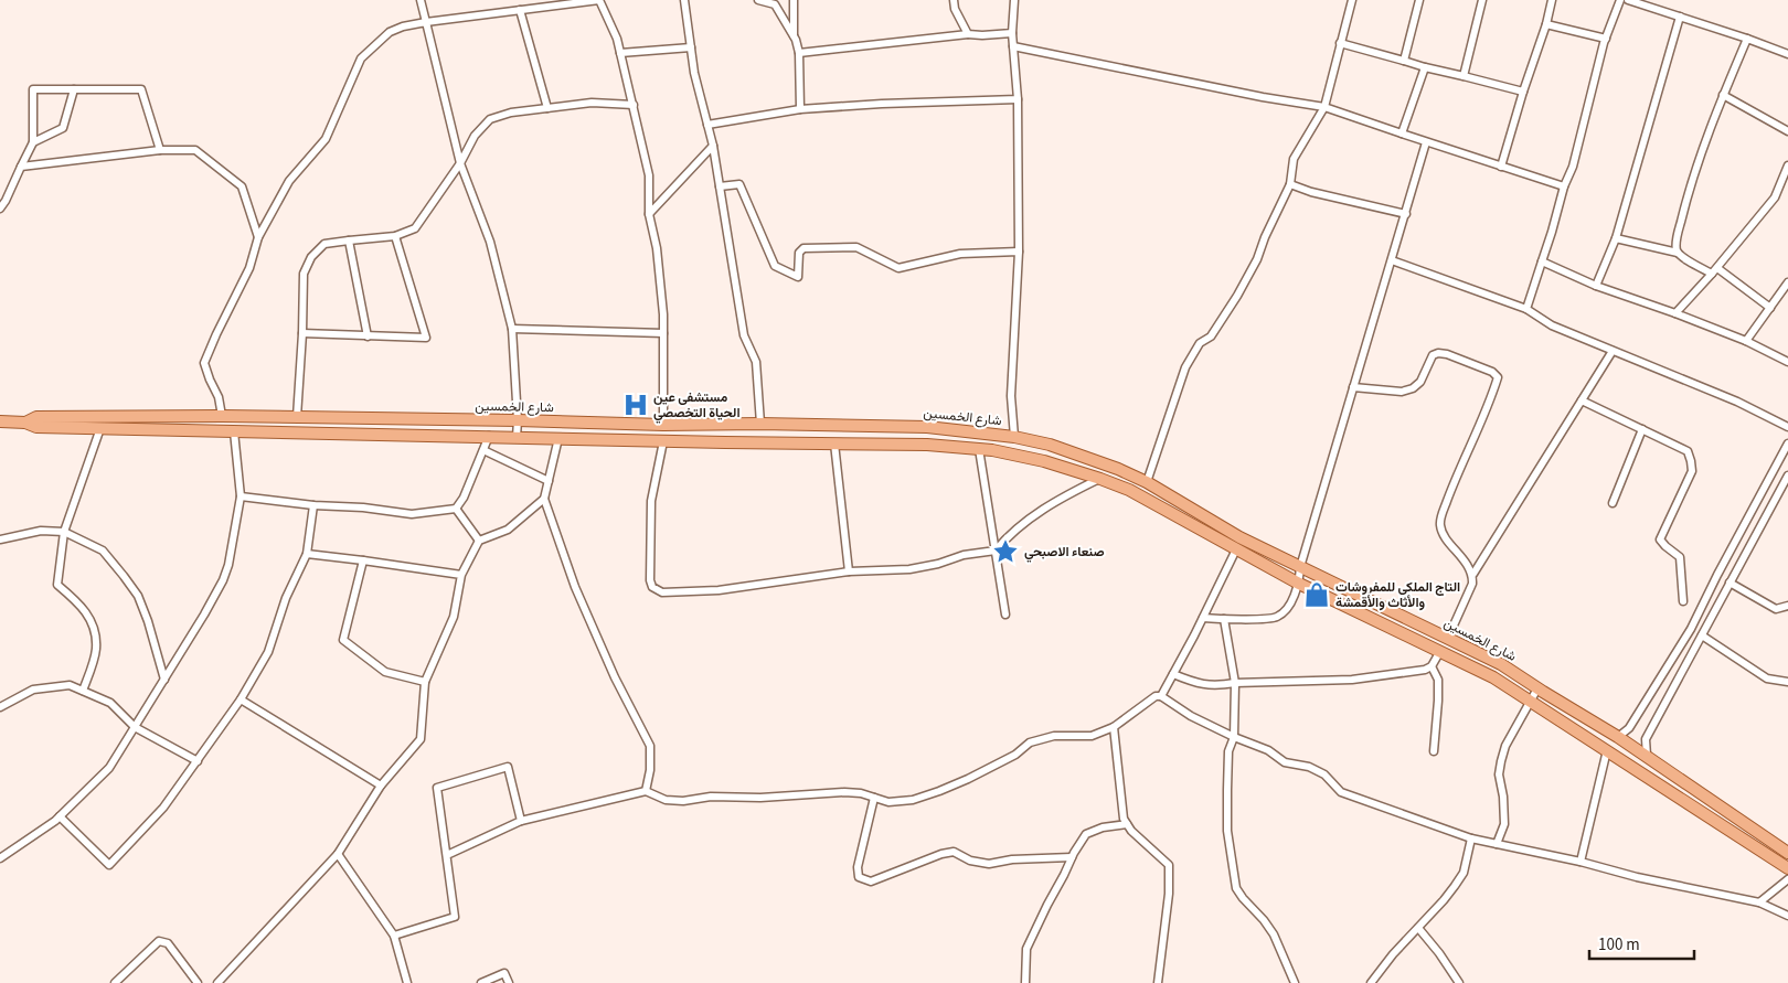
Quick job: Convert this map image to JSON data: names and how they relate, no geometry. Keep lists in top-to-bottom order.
{
  "streets": {
    "main road": ["شارع الخمسين"]
  },
  "places": {
    "hospital": ["مستشفى عين الحياة التخصصي"],
    "place": ["صنعاء الاصبحي"],
    "shop": ["التاج الملكي للمفروشات والأثاث والأقمشة"]
  },
  "scale_bar": "100 m"
}
